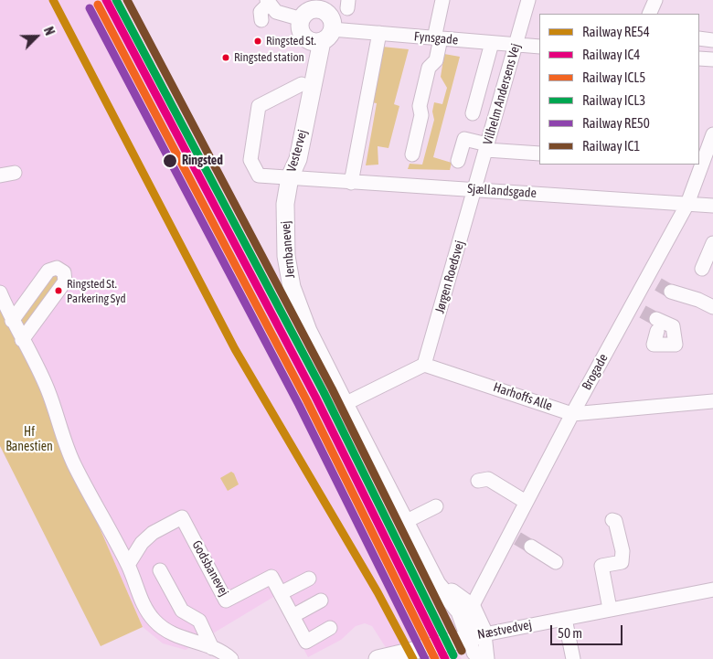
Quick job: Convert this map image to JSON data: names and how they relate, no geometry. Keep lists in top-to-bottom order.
{
  "streets": {
    "main road": ["Vestervej", "Jernbanevej", "Næstvedvej"],
    "street": [
      "Fynsgade",
      "Vilhelm Andersens Vej",
      "Sjællandsgade",
      "Jørgen Roedsvej",
      "Brogade",
      "Harhoffs Alle",
      "Godsbanevej"
    ]
  },
  "crossings": [
    ["Fynsgade", "Vilhelm Andersens Vej"],
    ["Fynsgade", "Vestervej"],
    ["Vilhelm Andersens Vej", "Sjællandsgade"],
    ["Vilhelm Andersens Vej", "Jørgen Roedsvej"],
    ["Vestervej", "Sjællandsgade"],
    ["Vestervej", "Jernbanevej"],
    ["Sjællandsgade", "Jernbanevej"],
    ["Sjællandsgade", "Jørgen Roedsvej"],
    ["Sjællandsgade", "Brogade"],
    ["Jernbanevej", "Brogade"],
    ["Jernbanevej", "Næstvedvej"],
    ["Jørgen Roedsvej", "Harhoffs Alle"],
    ["Brogade", "Harhoffs Alle"]
  ],
  "parks": ["Hf Banestien"],
  "places": [
    "Ringsted St.",
    "Ringsted station",
    "Ringsted",
    "Ringsted St. Parkering Syd"
  ],
  "lines": [
    "rail line RE54",
    "rail line IC4",
    "rail line ICL3",
    "rail line IC1",
    "rail line ICL5",
    "rail line RE50"
  ],
  "legend": [
    "Railway RE54",
    "Railway IC4",
    "Railway ICL5",
    "Railway ICL3",
    "Railway RE50",
    "Railway IC1"
  ],
  "scale_bar": "50 m",
  "north": "top right"
}
